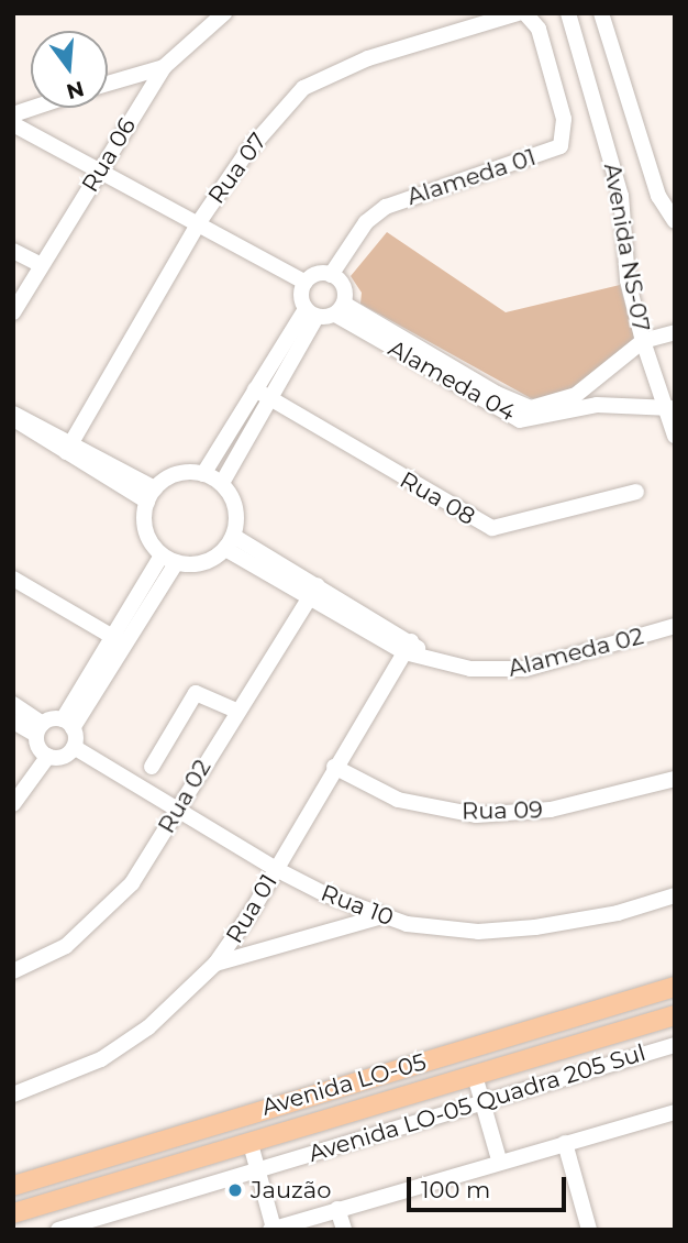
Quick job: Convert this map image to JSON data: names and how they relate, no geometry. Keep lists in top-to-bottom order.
{
  "streets": {
    "main road": ["Avenida LO-05"],
    "street": [
      "Rua 06",
      "Rua 07",
      "Alameda 01",
      "Avenida NS-07",
      "Alameda 04",
      "Rua 08",
      "Alameda 02",
      "Rua 02",
      "Rua 09",
      "Rua 10",
      "Rua 01",
      "Avenida LO-05 Quadra 205 Sul"
    ]
  },
  "crossings": [
    ["Alameda 01", "Alameda 04"],
    ["Avenida NS-07", "Alameda 04"],
    ["Alameda 02", "Rua 02"],
    ["Alameda 02", "Rua 01"],
    ["Rua 02", "Rua 10"],
    ["Rua 09", "Rua 01"],
    ["Rua 10", "Rua 01"]
  ],
  "places": ["Jauzão"],
  "scale_bar": "100 m",
  "north": "bottom"
}
